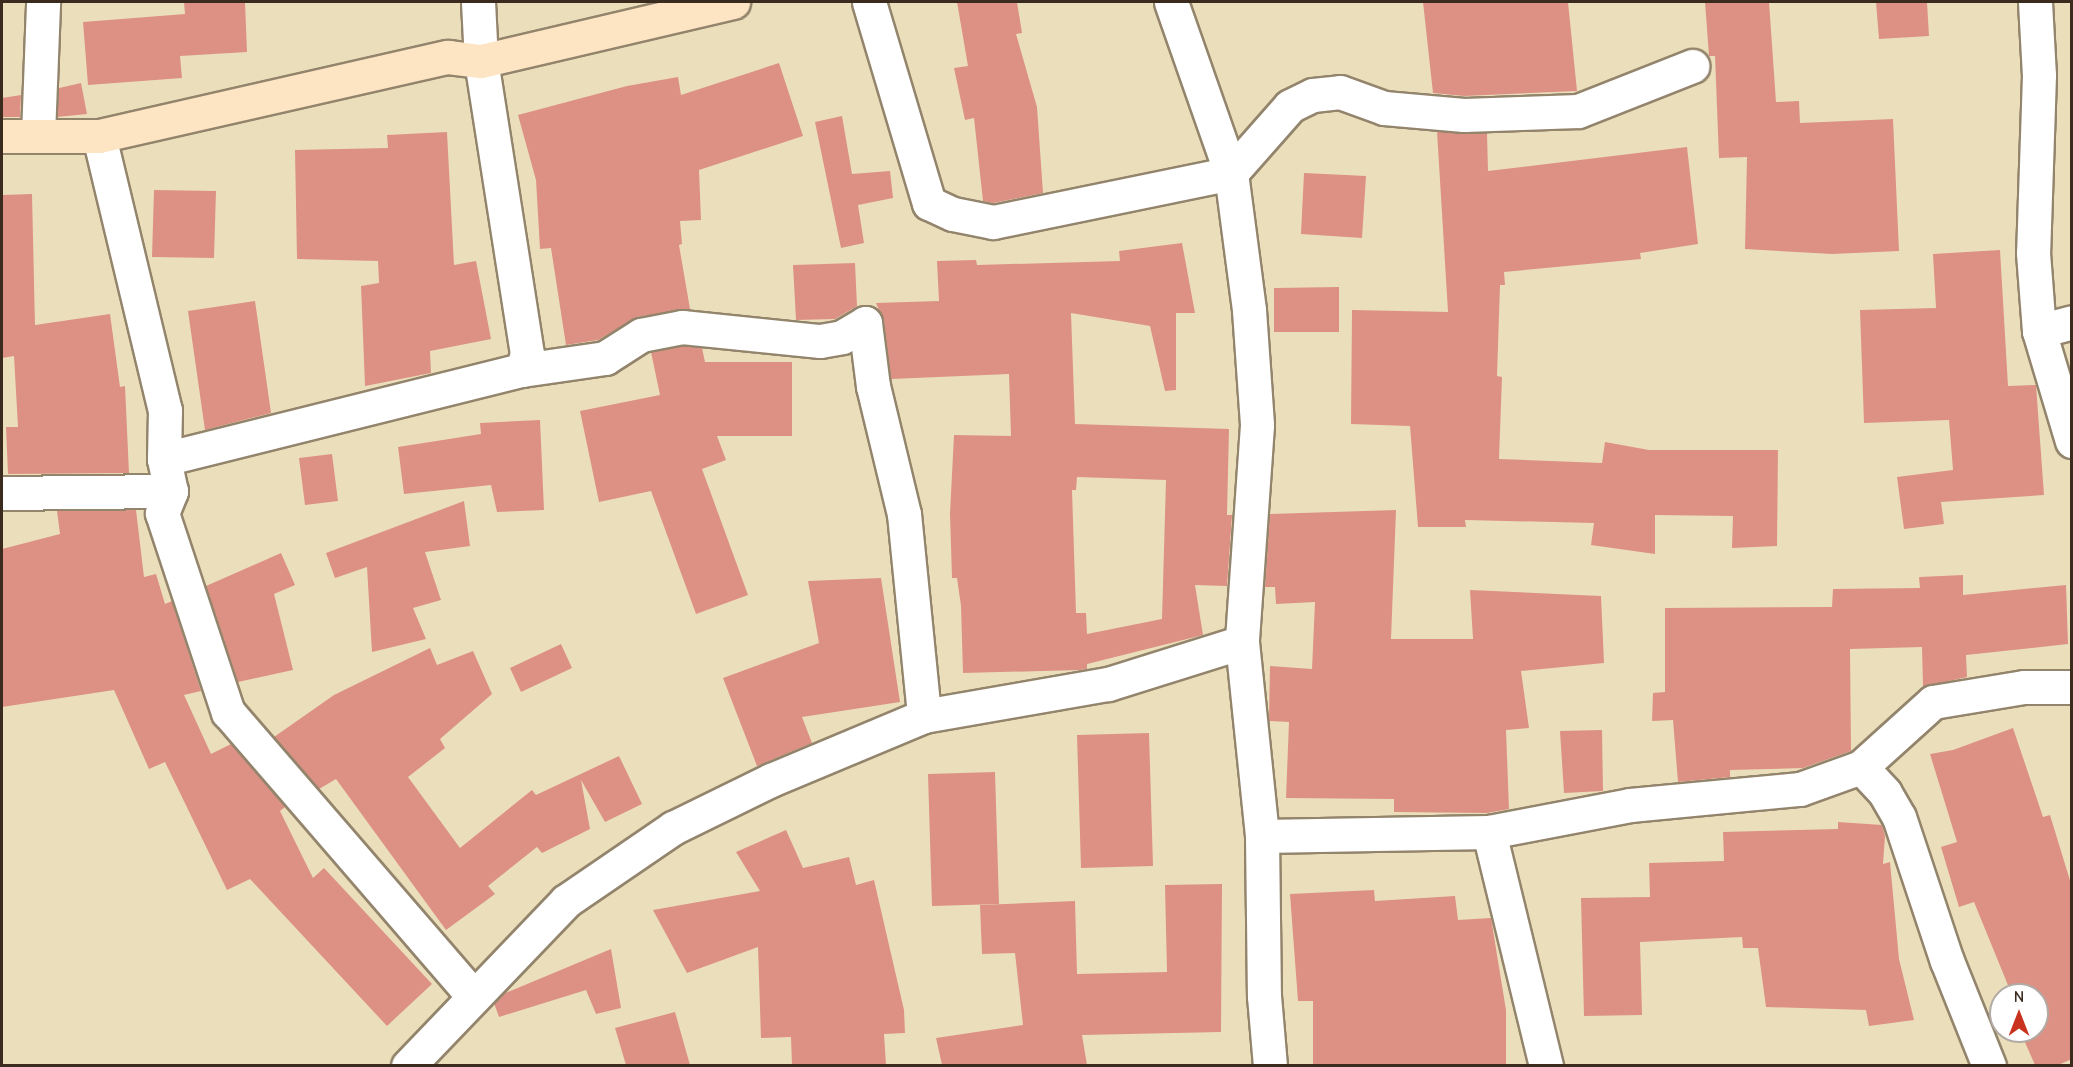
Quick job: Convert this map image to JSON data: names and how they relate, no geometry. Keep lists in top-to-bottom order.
{
  "north": "top"
}
